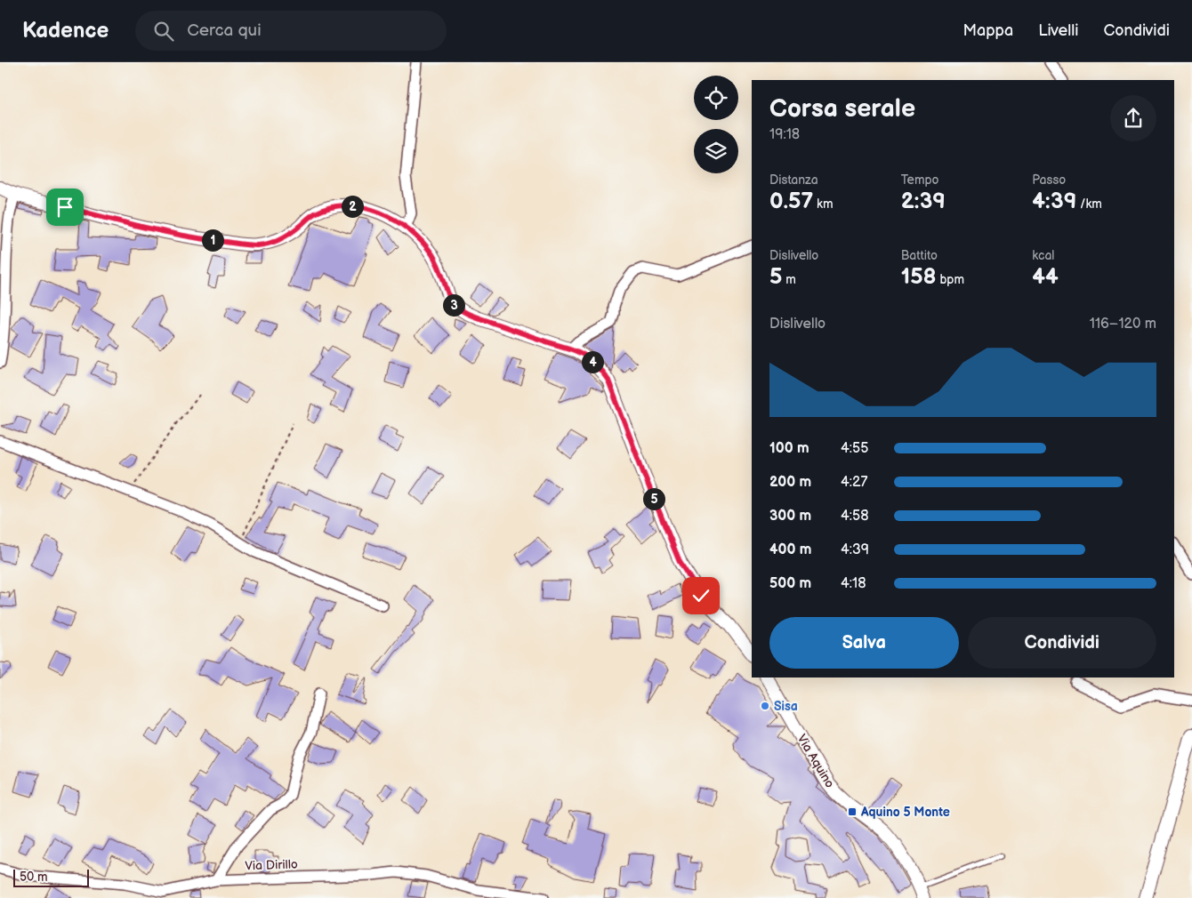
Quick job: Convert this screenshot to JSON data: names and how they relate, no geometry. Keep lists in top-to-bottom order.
{
  "streets": {
    "street": ["Via Aquino", "Via Dirillo"]
  },
  "places": {
    "other": ["Sisa"],
    "transit": ["Aquino 5 Monte"]
  },
  "scale_bar": "50 m",
  "page": {
    "header": "Kadence",
    "search": "Cerca qui",
    "nav": ["Mappa", "Livelli", "Condividi"],
    "heading": ["Corsa serale", "19:18"],
    "stats": [
      ["Distanza", "0.57 km"],
      ["Tempo", "2:39"],
      ["Passo", "4:39 /km"],
      ["Dislivello", "5 m"],
      ["Battito", "158 bpm"],
      ["kcal", "44"]
    ],
    "pins": [
      "2",
      "1",
      "3",
      "4",
      "5"
    ],
    "chart": ["Dislivello", "116–120 m"],
    "list": [
      {
        "name": "100 m",
        "note": "4:55"
      },
      {
        "name": "200 m",
        "note": "4:27"
      },
      {
        "name": "300 m",
        "note": "4:58"
      },
      {
        "name": "400 m",
        "note": "4:39"
      },
      {
        "name": "500 m",
        "note": "4:18"
      }
    ],
    "buttons": ["Salva", "Condividi"],
    "scale": "50 m"
  }
}
